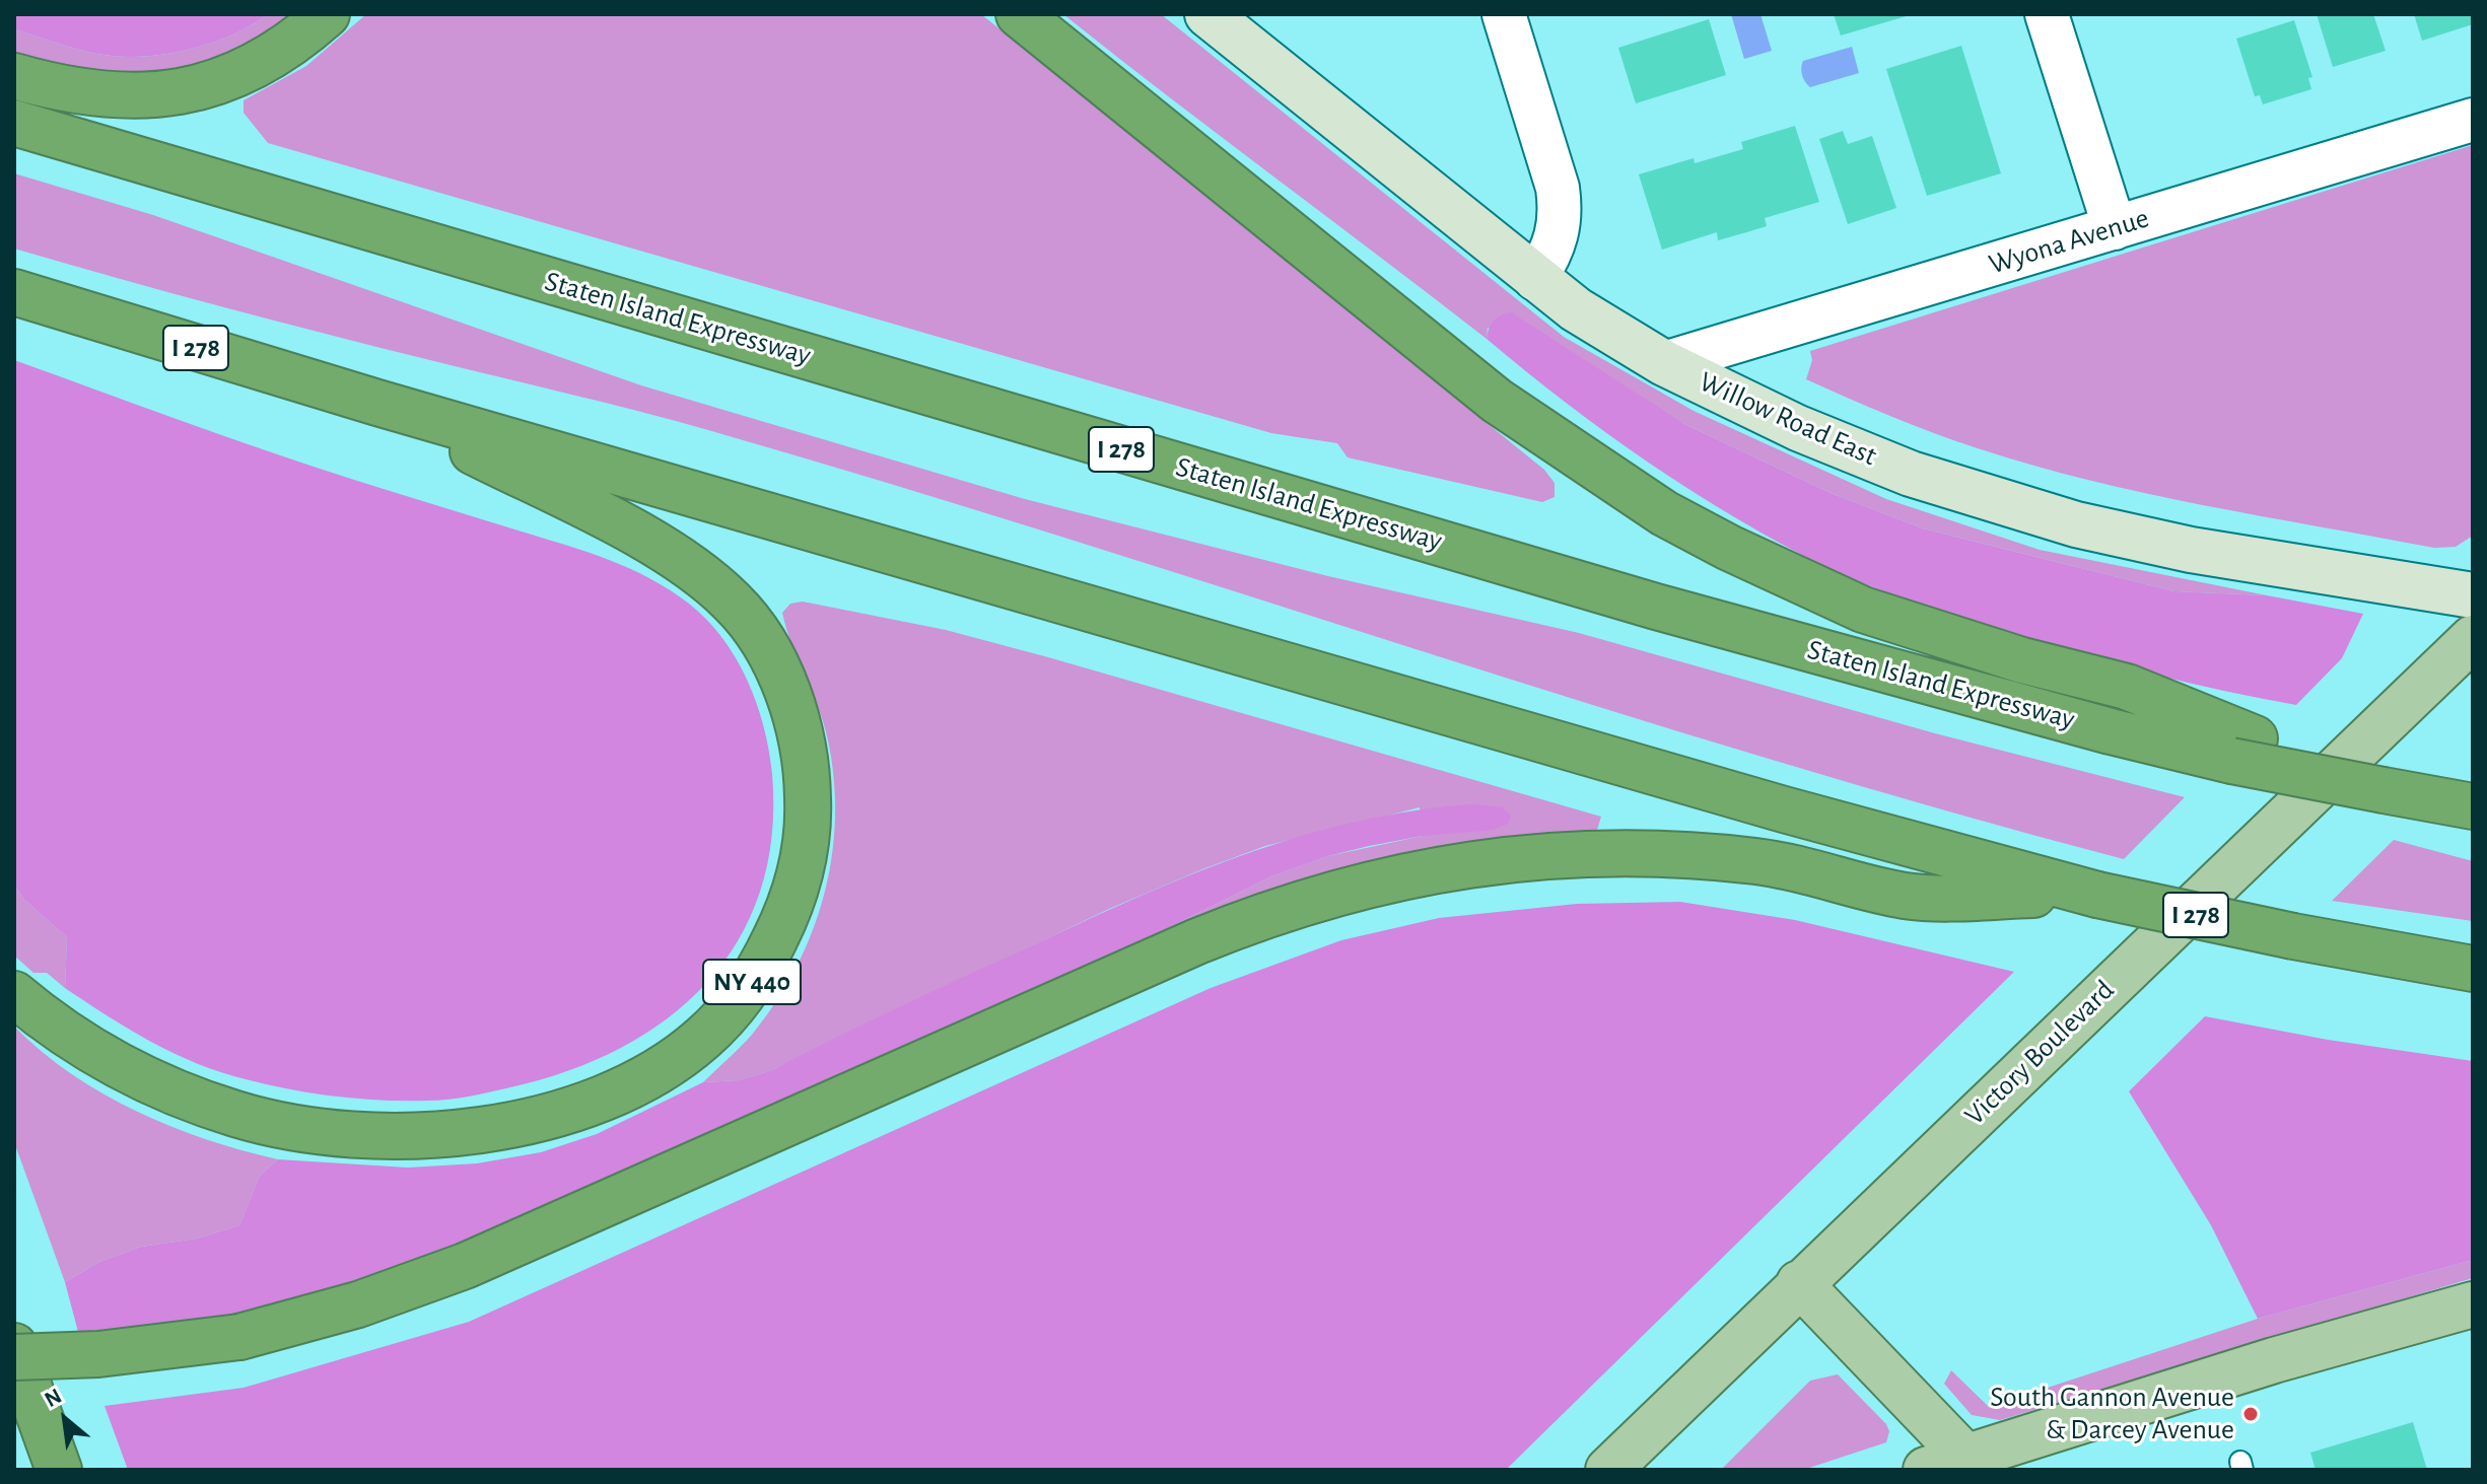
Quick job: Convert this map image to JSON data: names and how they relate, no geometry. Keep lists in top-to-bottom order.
{
  "streets": {
    "highway": ["Staten Island Expressway", "I 278", "NY 440"],
    "main road": ["Willow Road East", "Victory Boulevard"],
    "street": ["Wyona Avenue"]
  },
  "crossings": [
    ["Wyona Avenue", "Willow Road East"],
    ["I 278", "NY 440"]
  ],
  "places": ["South Gannon Avenue & Darcey Avenue"],
  "north": "top left"
}
